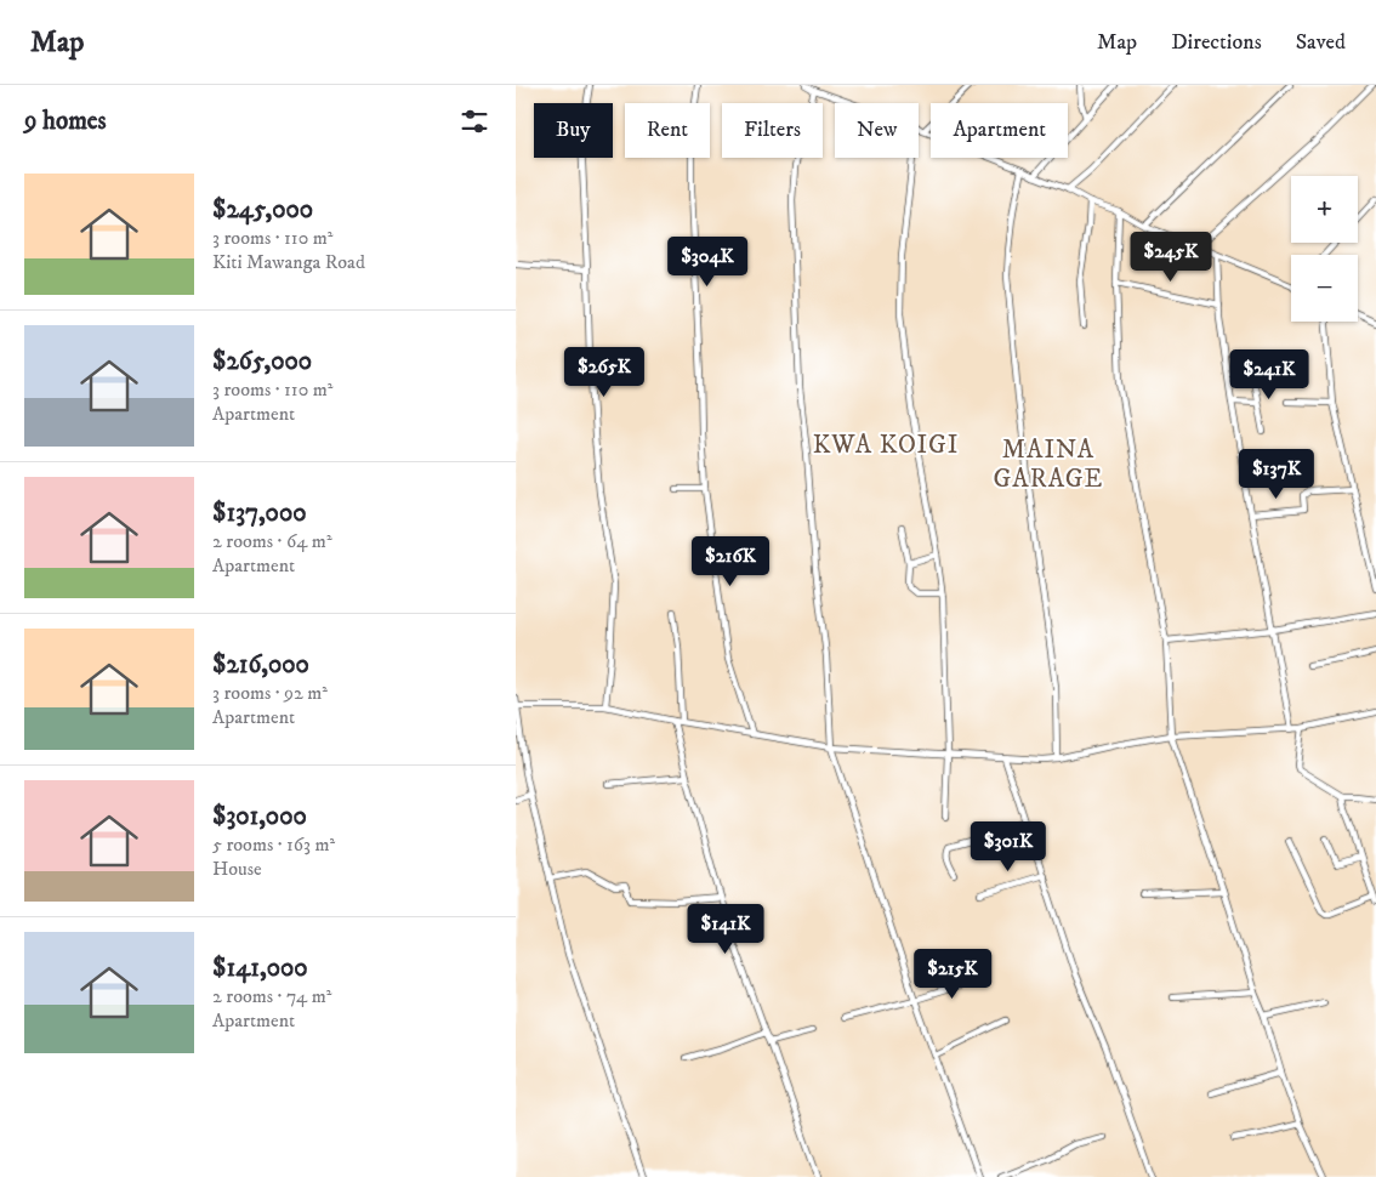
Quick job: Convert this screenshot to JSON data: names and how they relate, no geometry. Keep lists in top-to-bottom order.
{
  "districts": ["KWA KOIGI", "MAINA GARAGE"],
  "page": {
    "header": "Map",
    "nav": ["Map", "Directions", "Saved"],
    "heading": "9 homes",
    "chip": [
      "Buy",
      "Rent",
      "Filters",
      "New",
      "Apartment"
    ],
    "list": [
      {
        "name": "$245,000",
        "note": "3 rooms · 110 m² · Kiti Mawanga Road"
      },
      {
        "name": "$265,000",
        "note": "3 rooms · 110 m² · Apartment"
      },
      {
        "name": "$137,000",
        "note": "2 rooms · 64 m² · Apartment"
      },
      {
        "name": "$216,000",
        "note": "3 rooms · 92 m² · Apartment"
      },
      {
        "name": "$301,000",
        "note": "5 rooms · 163 m² · House"
      },
      {
        "name": "$141,000",
        "note": "2 rooms · 74 m² · Apartment"
      }
    ],
    "map_buttons": ["+", "−"],
    "price": [
      "$245K",
      "$304K",
      "$265K",
      "$241K",
      "$137K",
      "$216K",
      "$301K",
      "$141K",
      "$215K"
    ]
  }
}
